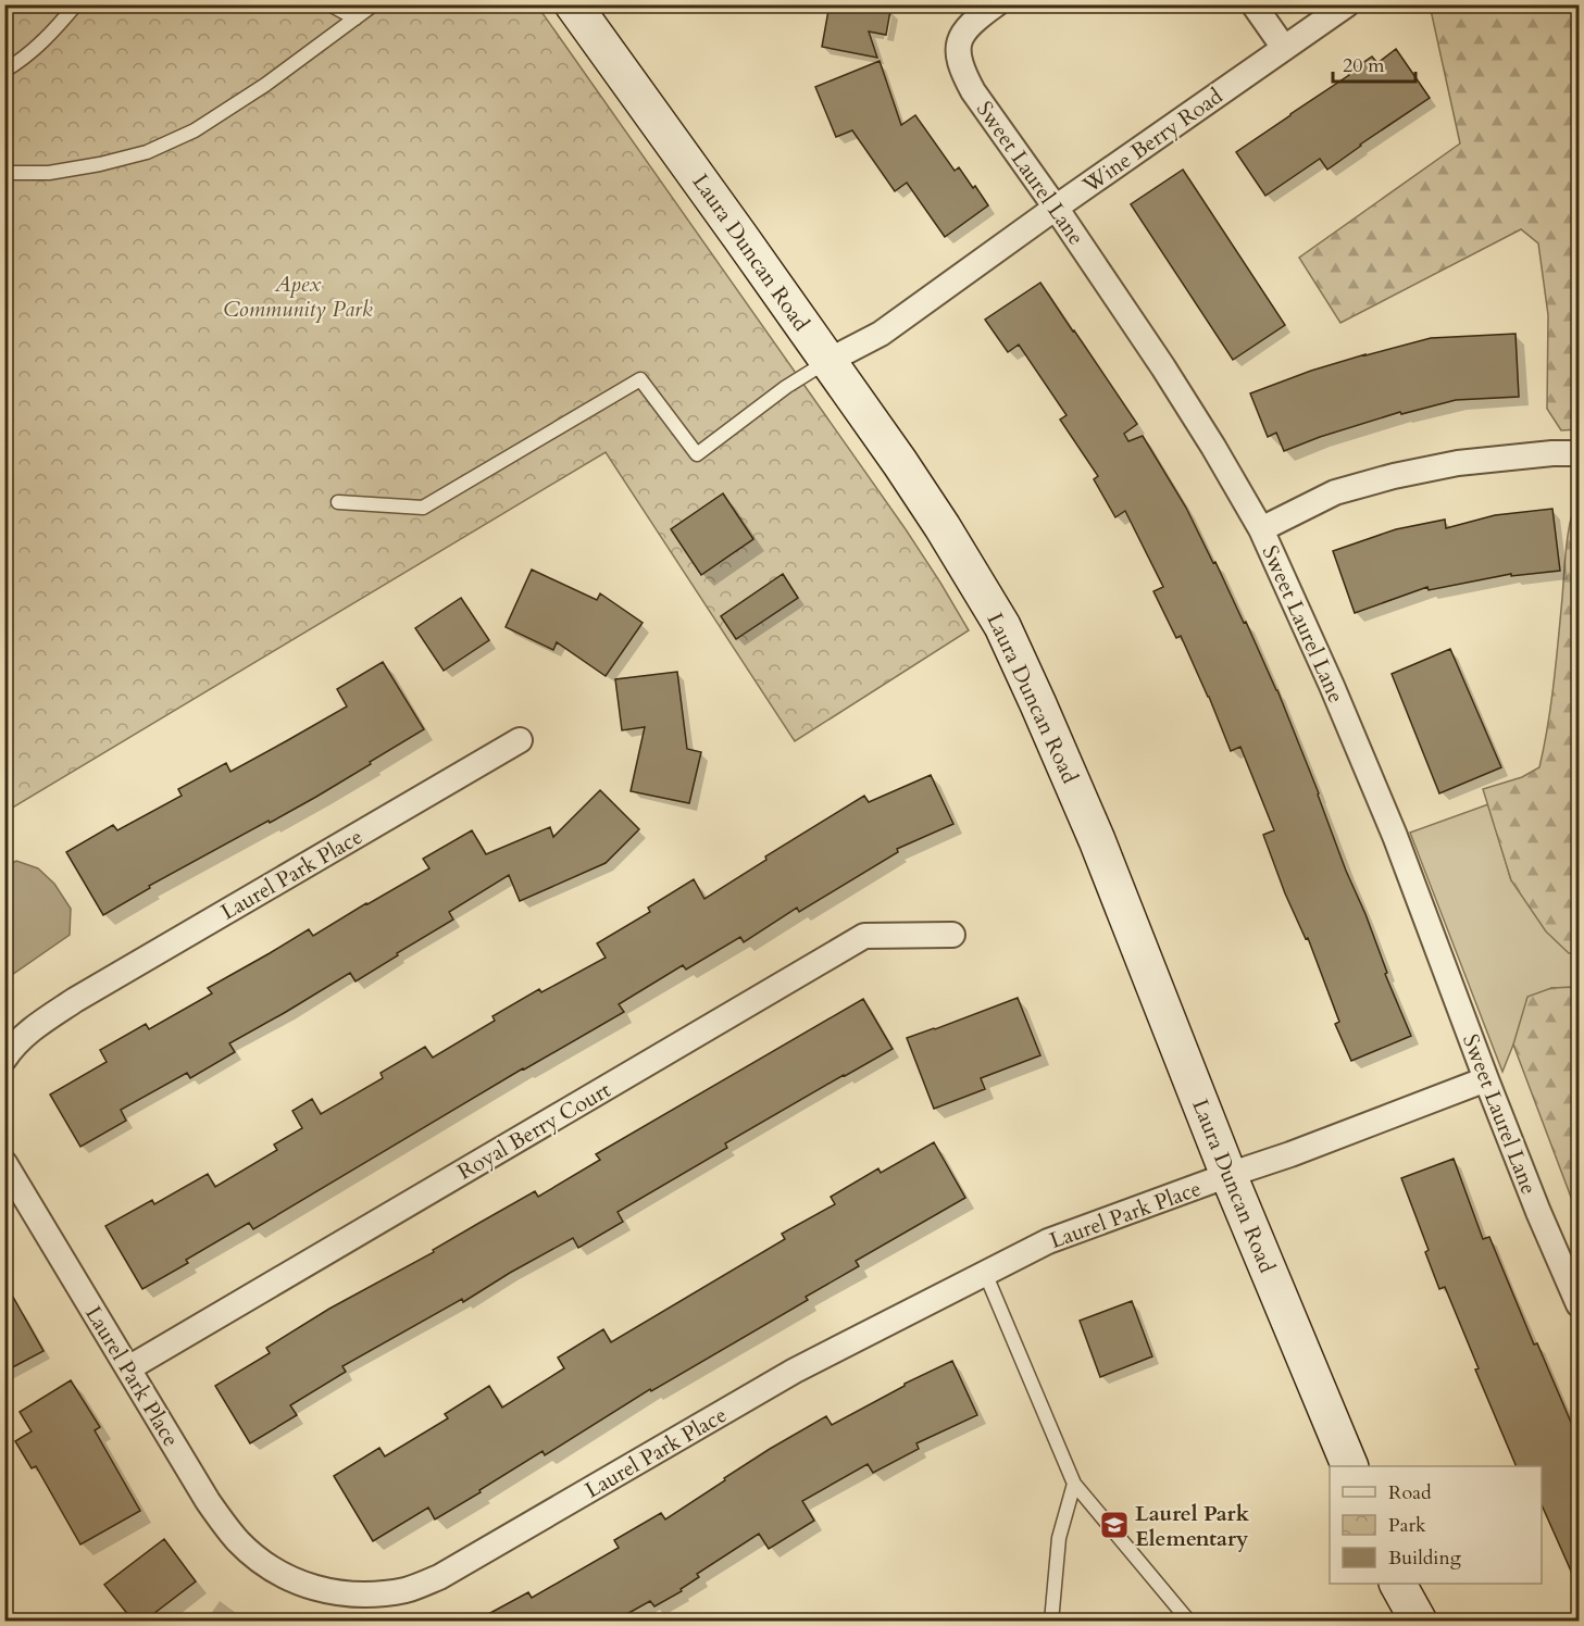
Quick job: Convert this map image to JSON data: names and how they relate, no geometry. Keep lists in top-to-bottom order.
{
  "streets": {
    "street": [
      "Wine Berry Road",
      "Sweet Laurel Lane",
      "Laura Duncan Road",
      "Laurel Park Place",
      "Royal Berry Court"
    ]
  },
  "crossings": [
    ["Wine Berry Road", "Sweet Laurel Lane"],
    ["Wine Berry Road", "Laura Duncan Road"],
    ["Sweet Laurel Lane", "Laurel Park Place"],
    ["Laura Duncan Road", "Laurel Park Place"],
    ["Laurel Park Place", "Royal Berry Court"]
  ],
  "parks": ["Apex Community Park"],
  "places": {
    "school or university": ["Laurel Park Elementary"]
  },
  "legend": ["Road", "Park", "Building"],
  "scale_bar": "20 m"
}
